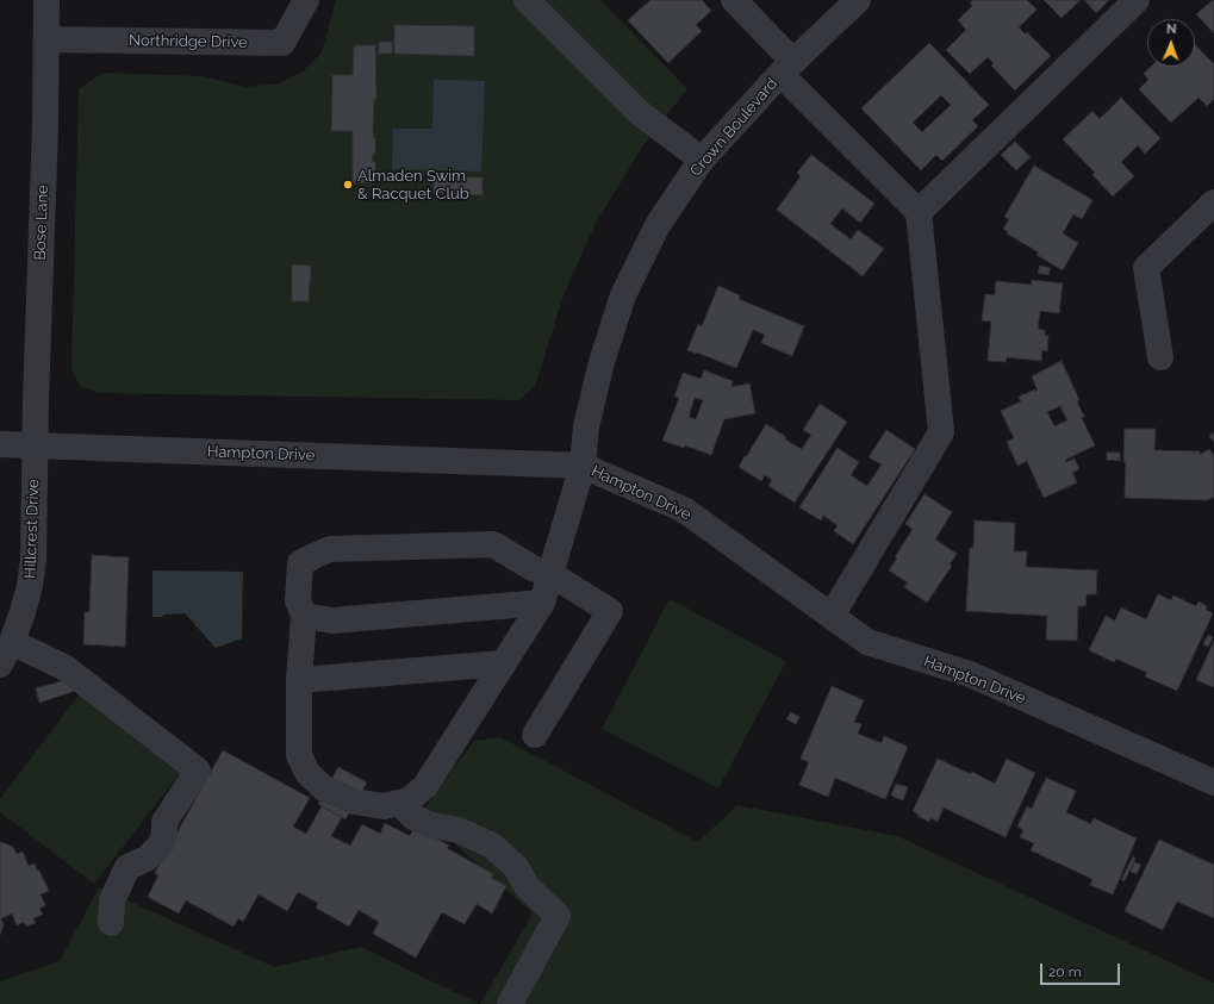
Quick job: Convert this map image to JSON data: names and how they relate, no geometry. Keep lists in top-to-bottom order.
{
  "streets": {
    "street": [
      "Northridge Drive",
      "Crown Boulevard",
      "Bose Lane",
      "Hampton Drive",
      "Hillcrest Drive"
    ]
  },
  "crossings": [
    ["Northridge Drive", "Bose Lane"],
    ["Crown Boulevard", "Hampton Drive"],
    ["Bose Lane", "Hampton Drive"],
    ["Bose Lane", "Hillcrest Drive"],
    ["Hampton Drive", "Hillcrest Drive"]
  ],
  "places": ["Almaden Swim & Racquet Club"],
  "scale_bar": "20 m",
  "north": "top"
}
